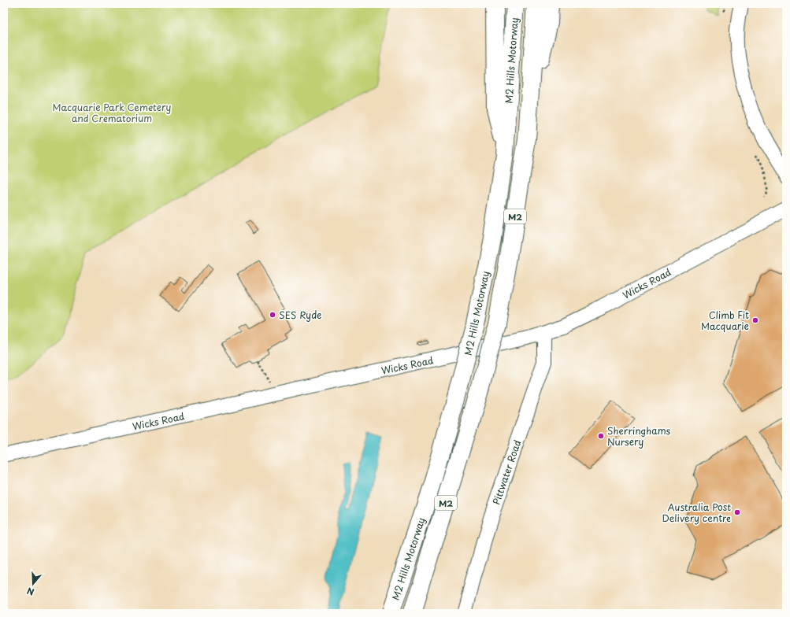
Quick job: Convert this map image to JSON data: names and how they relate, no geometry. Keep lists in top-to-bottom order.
{
  "streets": {
    "highway": ["M2 Hills Motorway", "M2"],
    "street": ["Wicks Road", "Pittwater Road"]
  },
  "crossings": [
    ["Wicks Road", "Pittwater Road"]
  ],
  "parks": ["Macquarie Park Cemetery and Crematorium"],
  "places": [
    "SES Ryde",
    "Climb Fit Macquarie",
    "Sherringhams Nursery",
    "Australia Post Delivery centre"
  ],
  "north": "bottom"
}
